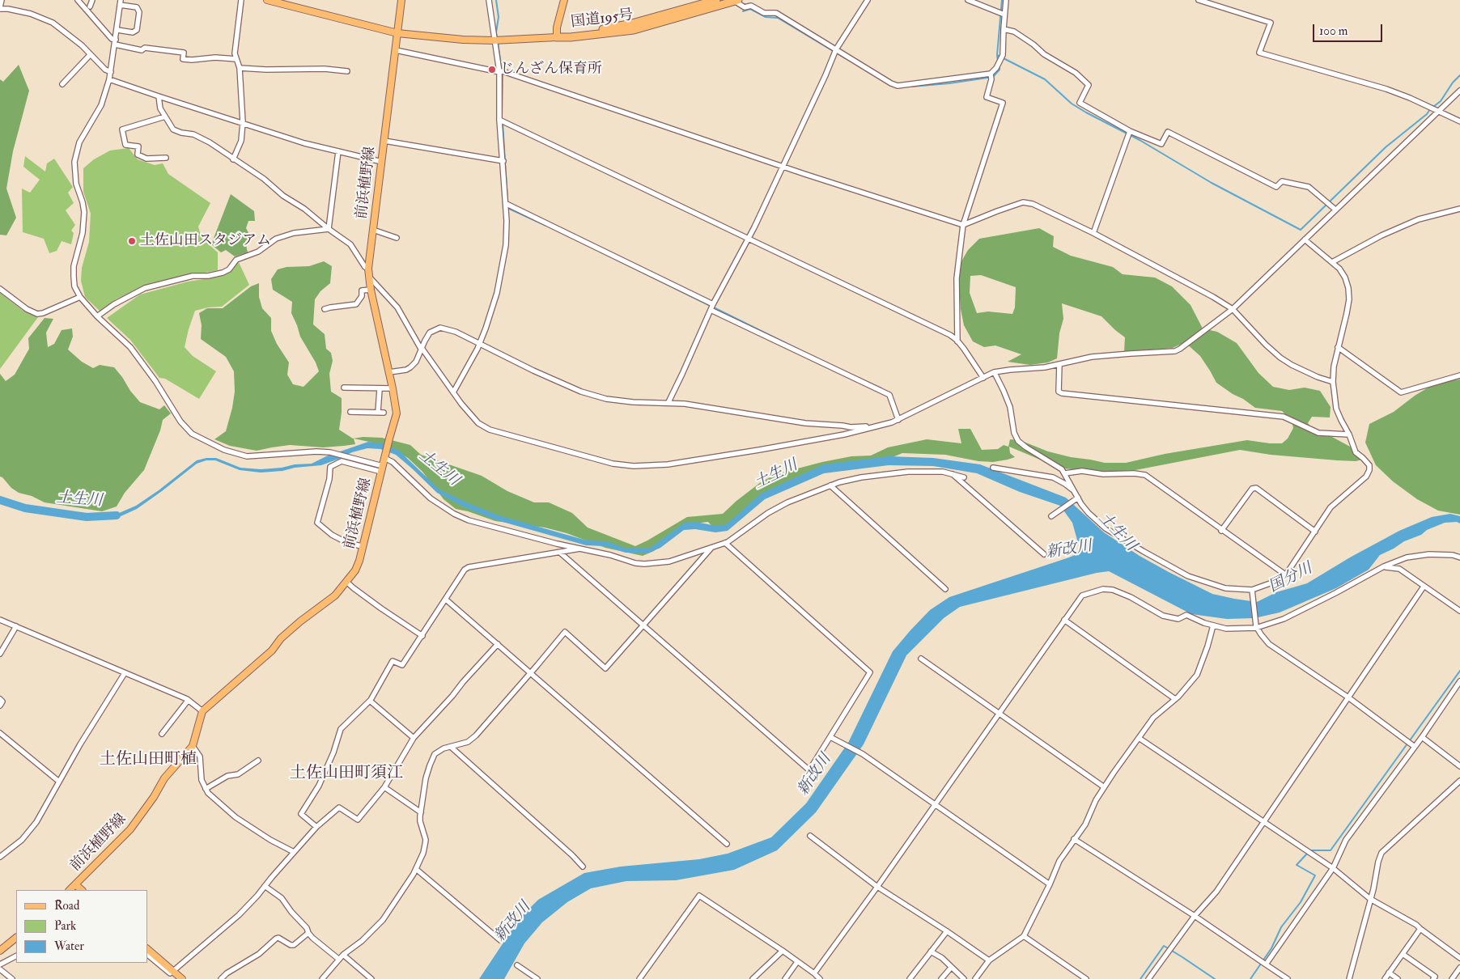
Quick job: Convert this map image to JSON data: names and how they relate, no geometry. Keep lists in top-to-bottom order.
{
  "streets": {
    "highway": ["国道195号"],
    "main road": ["前浜植野線"]
  },
  "districts": ["土佐山田町植", "土佐山田町須江"],
  "water": ["土生川", "新改川", "国分川"],
  "places": ["じんざん保育所", "土佐山田スタジアム"],
  "legend": ["Road", "Park", "Water"],
  "scale_bar": "100 m"
}
